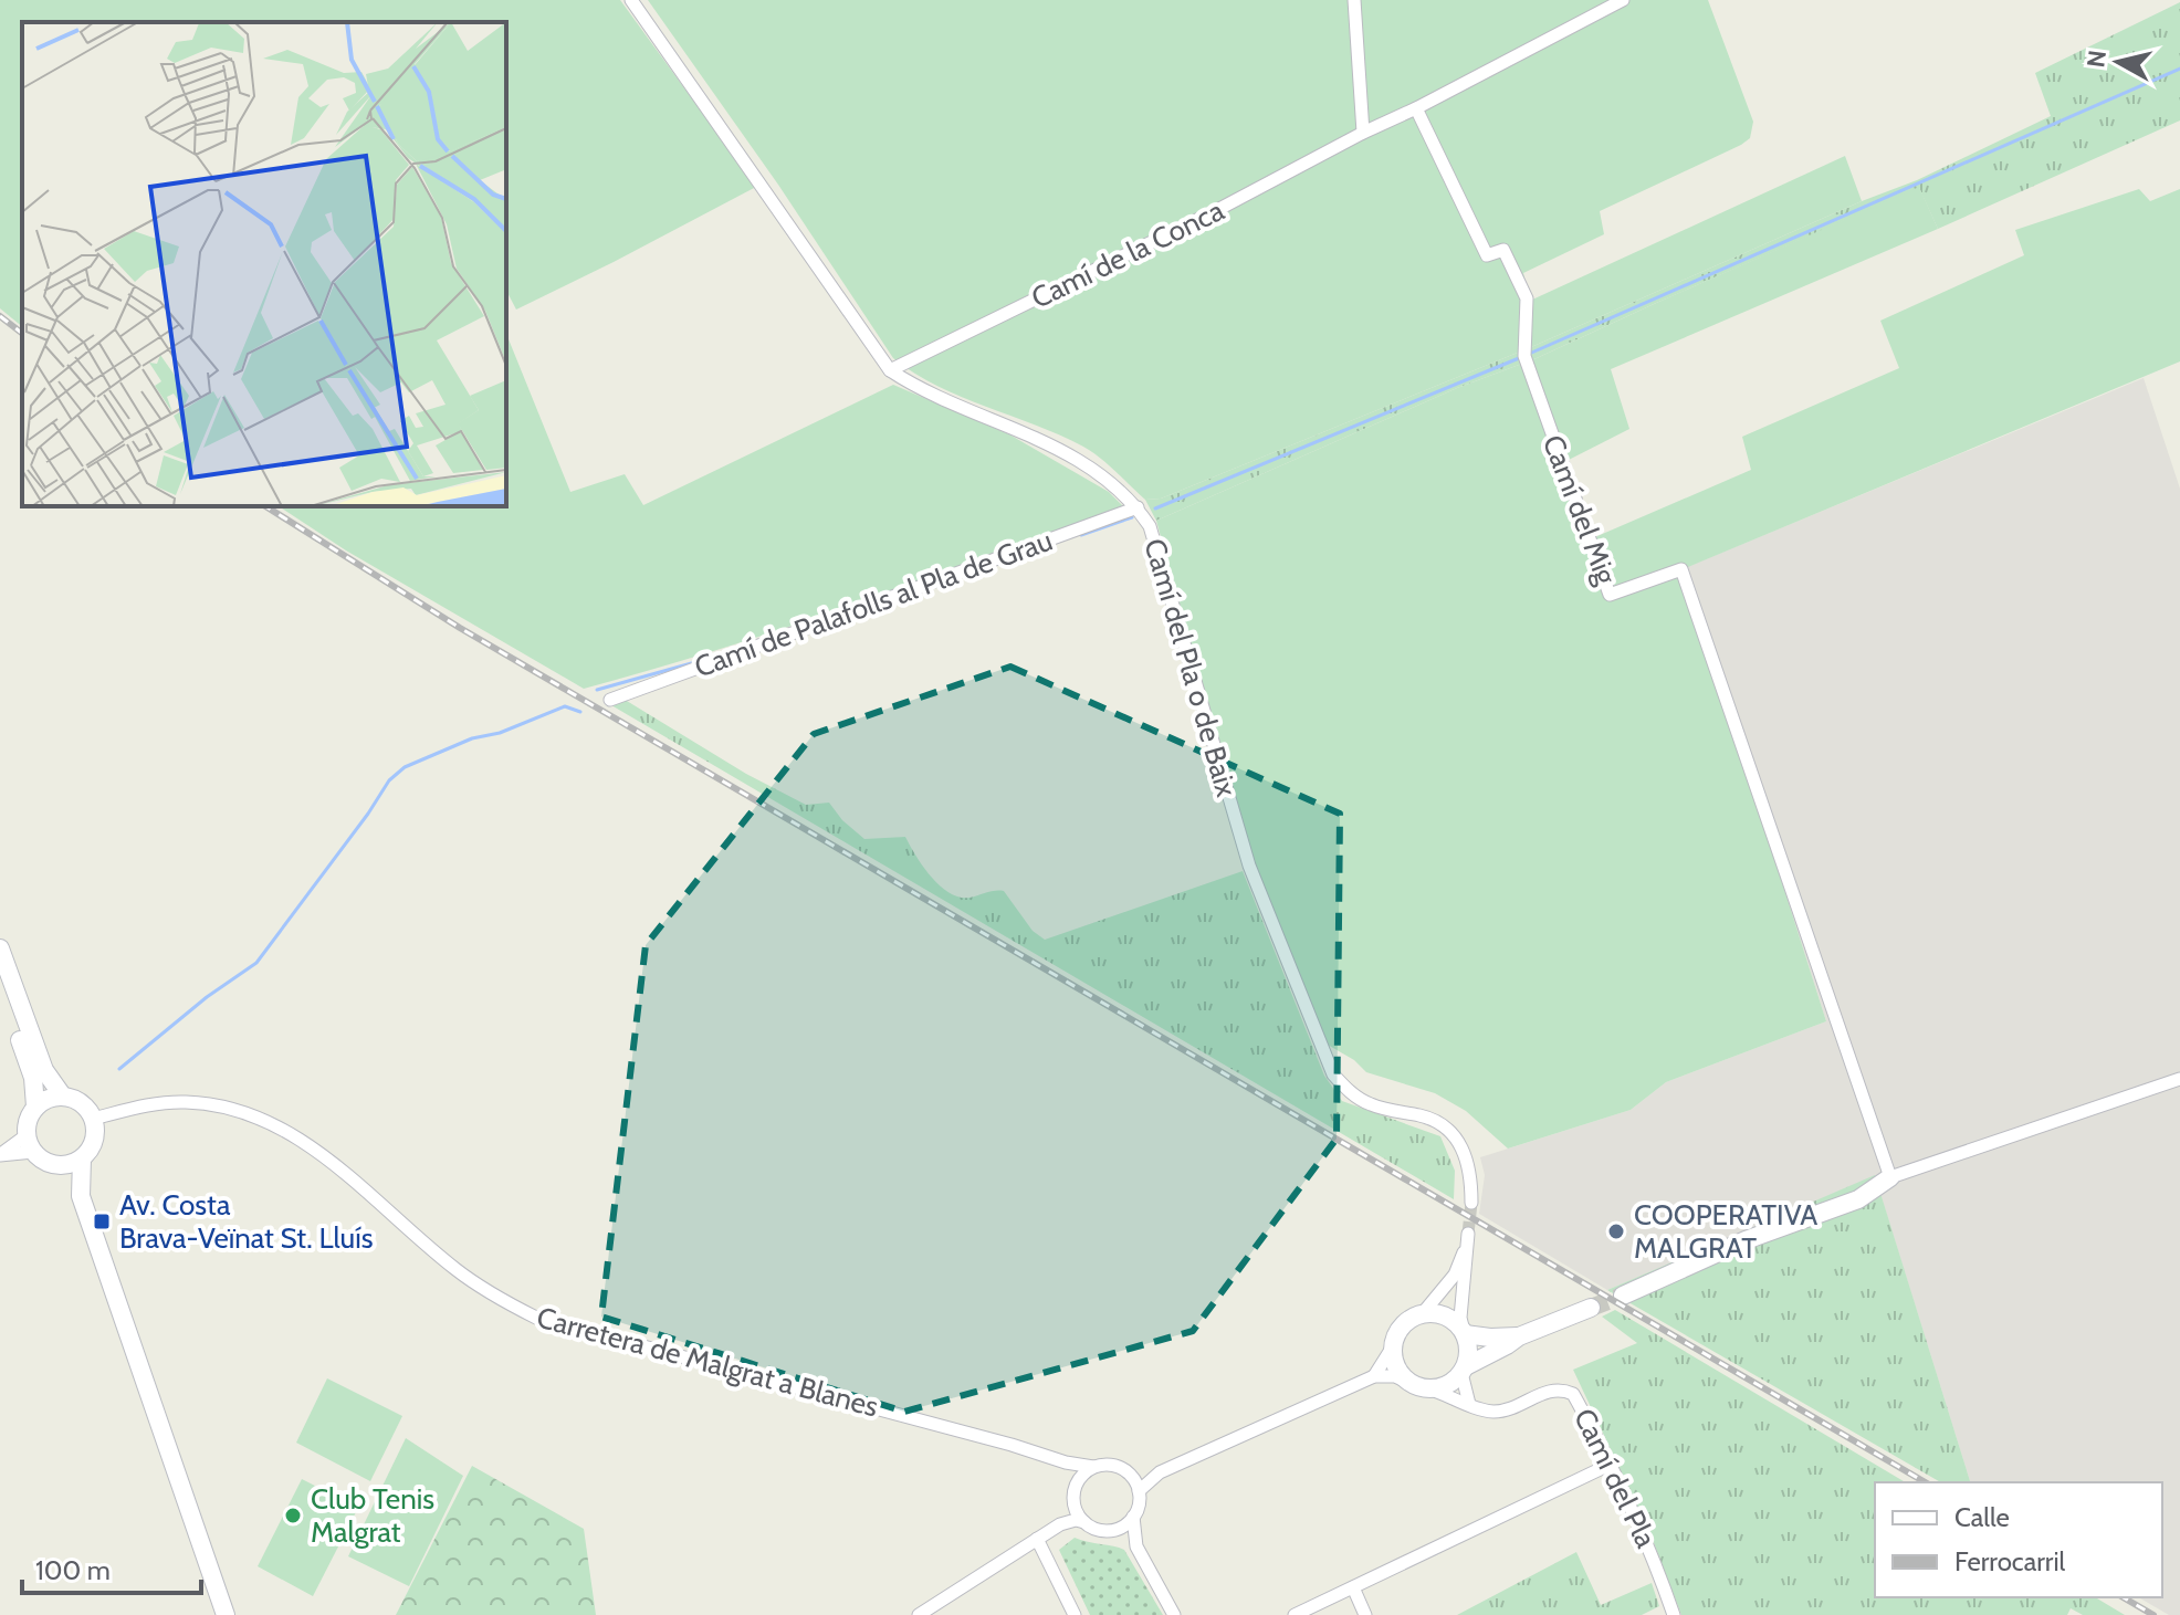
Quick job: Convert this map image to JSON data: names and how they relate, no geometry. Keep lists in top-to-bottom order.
{
  "streets": {
    "street": [
      "Camí de la Conca",
      "Camí del Mig",
      "Camí de Palafolls al Pla de Grau",
      "Camí del Pla o de Baix",
      "Carretera de Malgrat a Blanes",
      "Camí del Pla"
    ]
  },
  "crossings": [
    ["Camí de la Conca", "Camí del Pla o de Baix"],
    ["Camí de Palafolls al Pla de Grau", "Camí del Pla o de Baix"]
  ],
  "places": {
    "transit": ["Av. Costa Brava-Veïnat St. Lluís"],
    "other": ["COOPERATIVA MALGRAT", "Club Tenis Malgrat"]
  },
  "legend": ["Calle", "Ferrocarril"],
  "scale_bar": "100 m",
  "north": "left"
}
